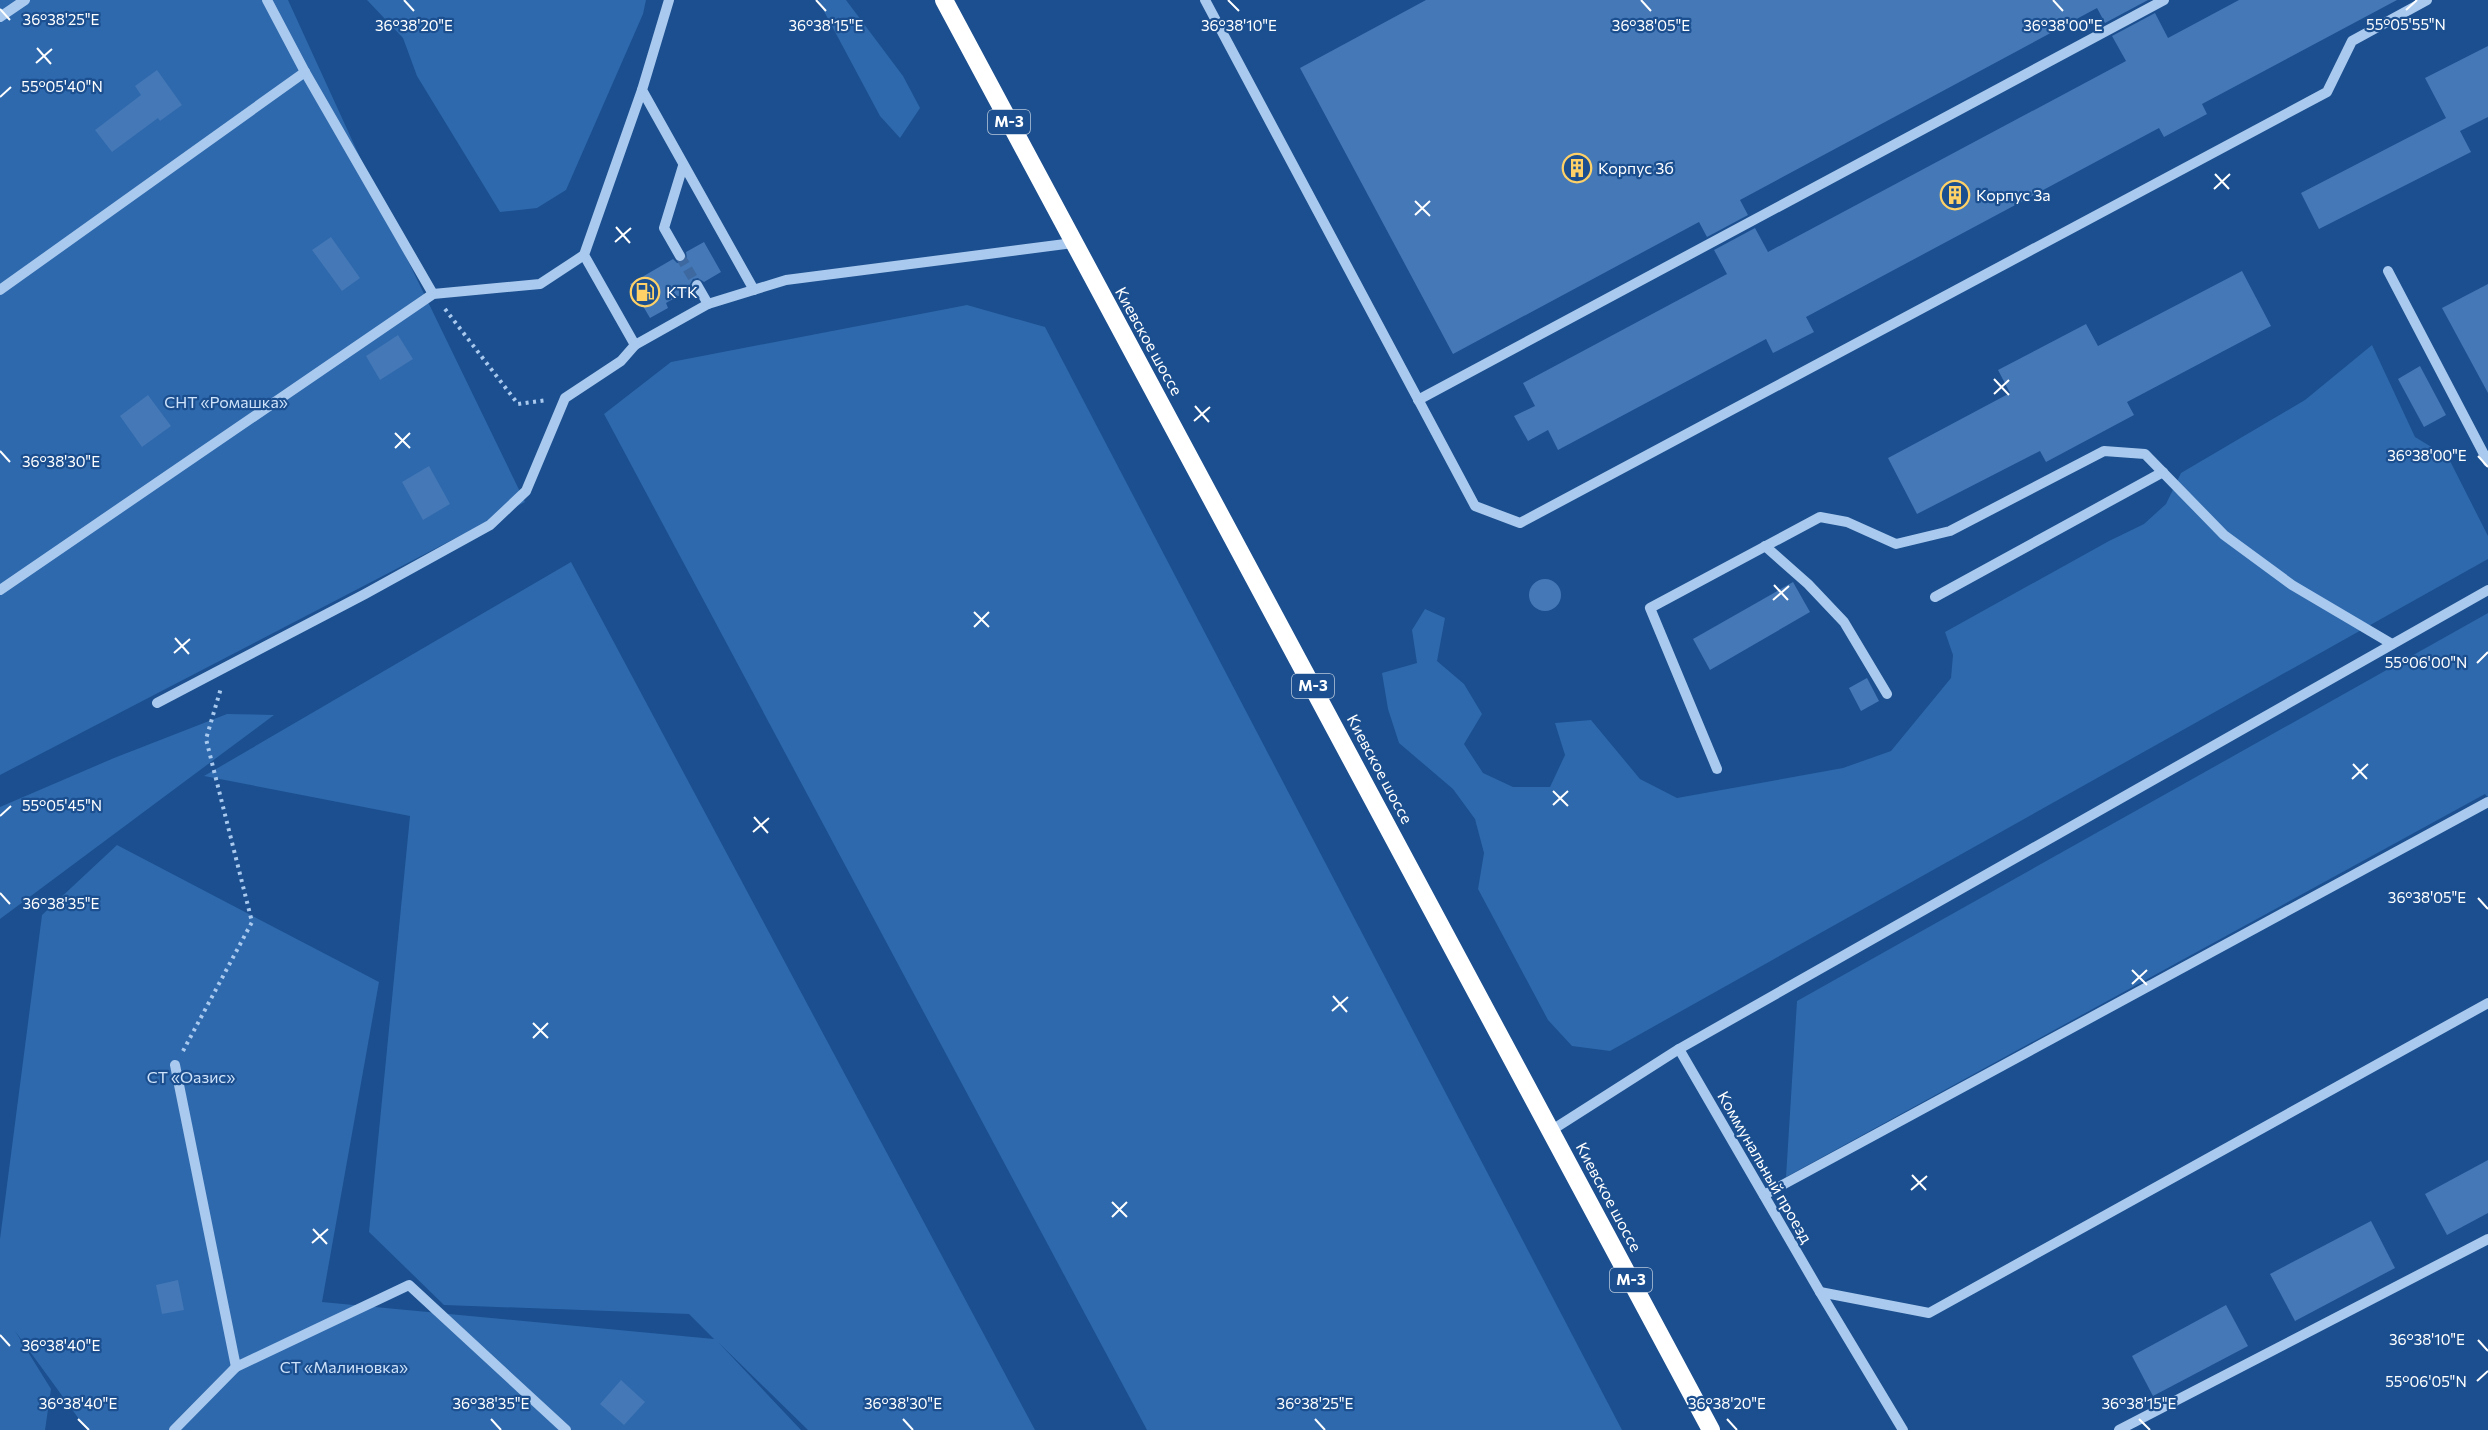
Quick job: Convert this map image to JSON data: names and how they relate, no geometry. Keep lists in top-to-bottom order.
{
  "streets": {
    "highway": ["М-3", "Киевское шоссе"],
    "street": ["Коммунальный проезд"]
  },
  "parks": ["СНТ «Ромашка»", "СТ «Оазис»", "СТ «Малиновка»"],
  "places": {
    "building": ["Корпус 3б", "Корпус 3a"],
    "fuel station": ["КТК"]
  },
  "coordinates": [
    "36°38'25\"E",
    "55°05'55\"N",
    "36°38'20\"E",
    "36°38'15\"E",
    "36°38'10\"E",
    "36°38'05\"E",
    "36°38'00\"E",
    "55°05'40\"N",
    "36°38'30\"E",
    "55°06'00\"N",
    "55°05'45\"N",
    "36°38'35\"E",
    "36°38'40\"E",
    "55°06'05\"N"
  ]
}
